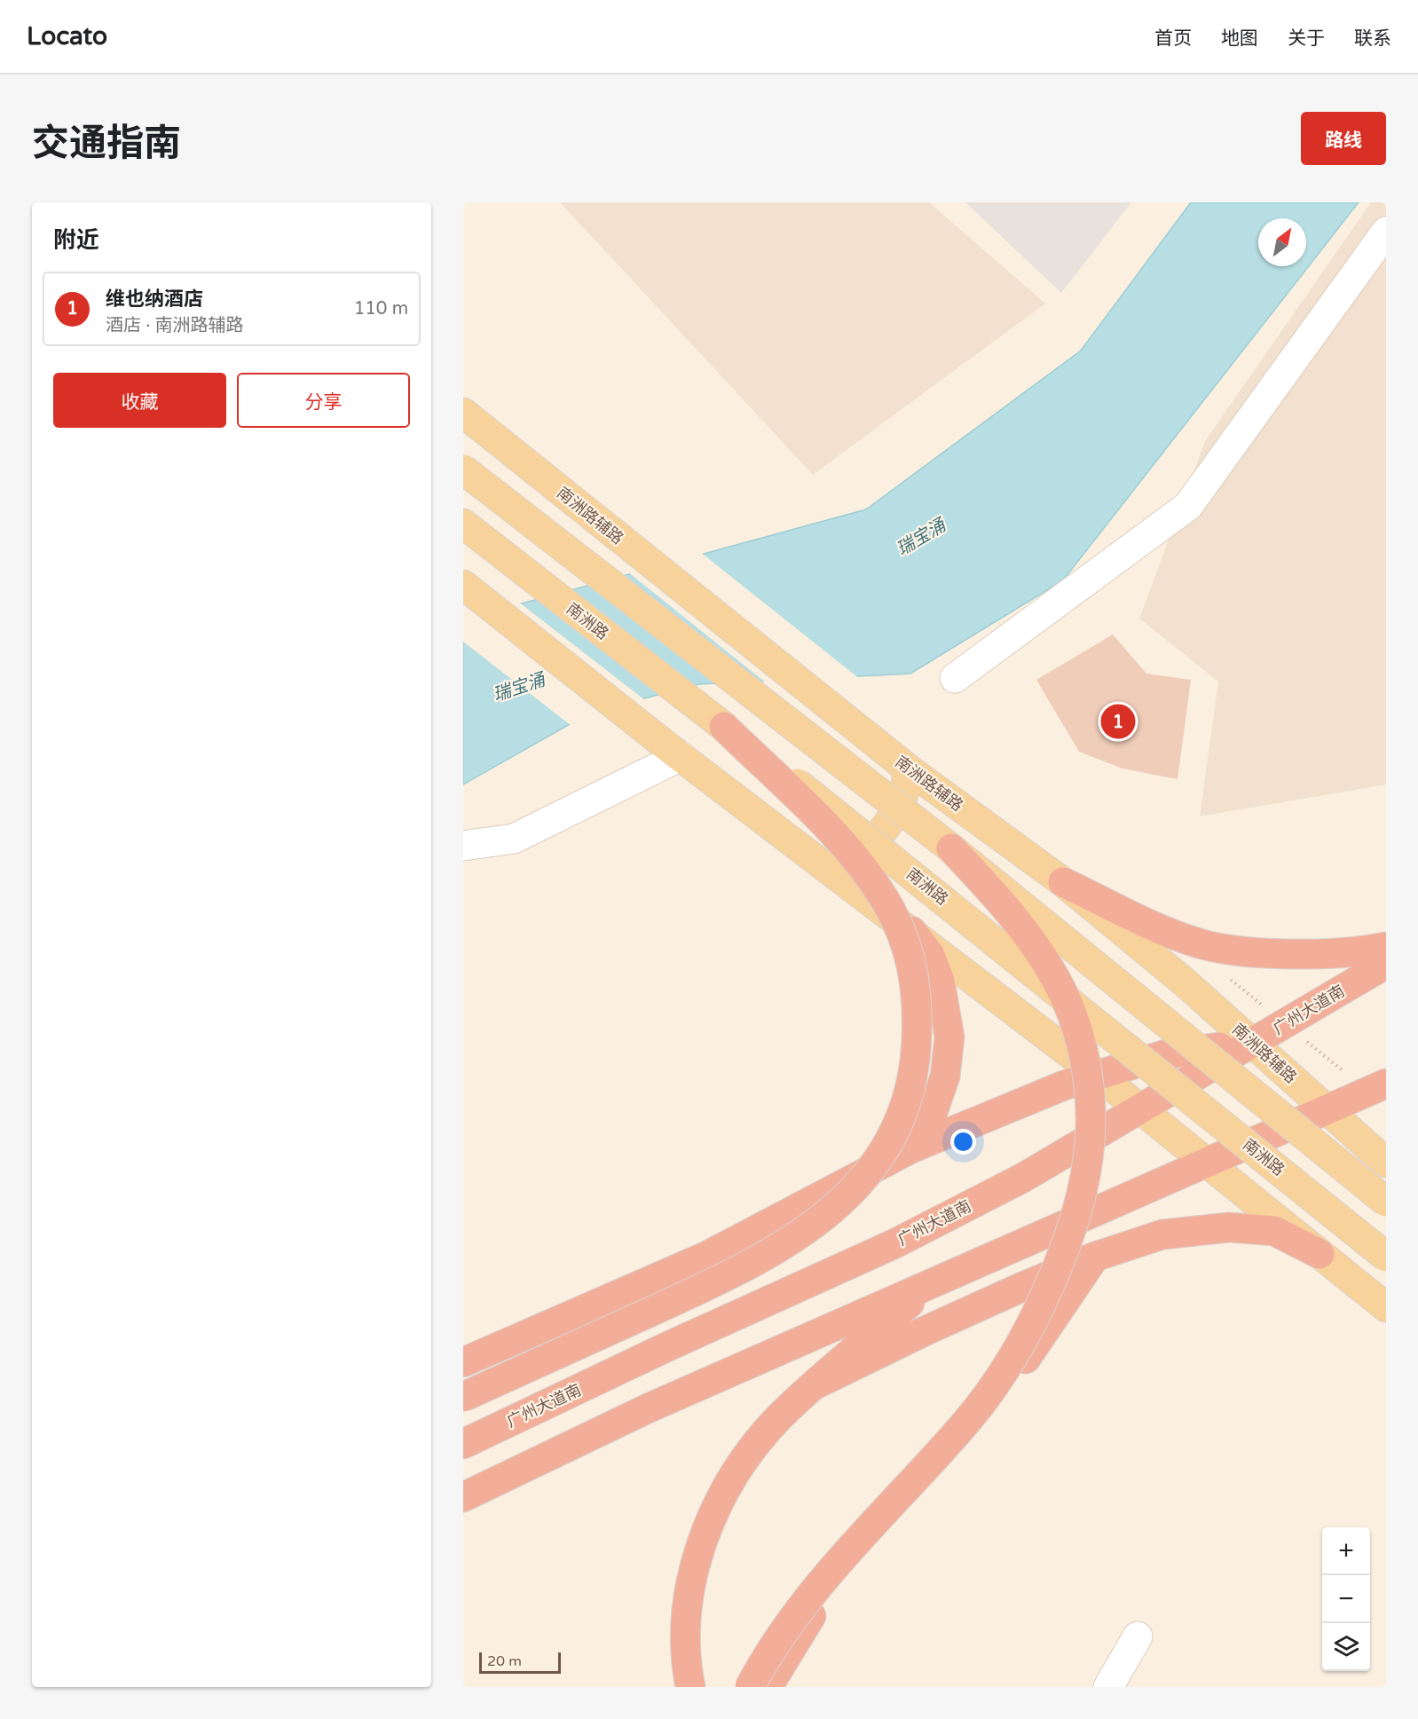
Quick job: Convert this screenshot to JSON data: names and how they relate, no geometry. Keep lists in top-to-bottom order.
{
  "streets": {
    "highway": ["广州大道南"],
    "main road": ["南洲路辅路", "南洲路"]
  },
  "crossings": [
    ["南洲路辅路", "广州大道南"]
  ],
  "water": ["瑞宝涌"],
  "scale_bar": "20 m",
  "north": "top right",
  "page": {
    "header": "Locato",
    "nav": [
      "首页",
      "地图",
      "关于",
      "联系"
    ],
    "title": "交通指南",
    "buttons": [
      "路线",
      ["收藏", "分享"]
    ],
    "heading": "附近",
    "list": [
      {
        "mark": "1",
        "name": "维也纳酒店",
        "note": "酒店 · 南洲路辅路",
        "value": "110 m"
      }
    ],
    "pins": "1",
    "map_buttons": ["+", "−"],
    "scale": "20 m"
  }
}
